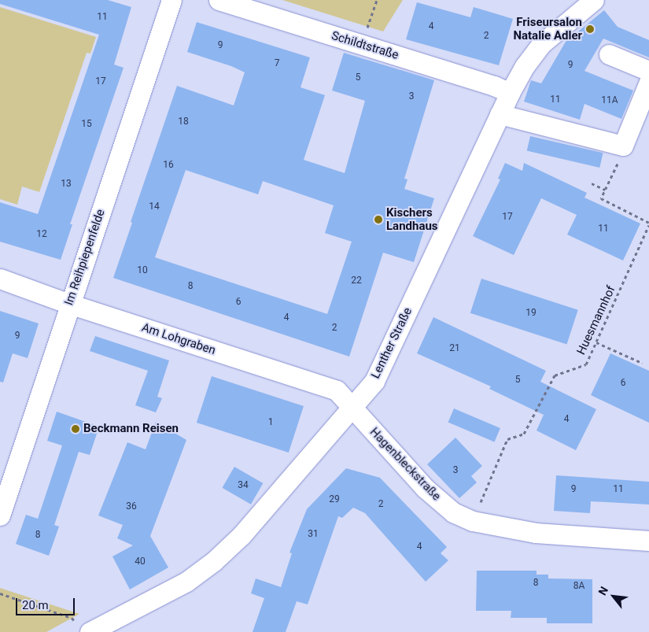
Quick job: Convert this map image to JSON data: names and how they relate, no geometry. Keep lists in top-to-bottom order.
{
  "streets": {
    "street": [
      "Schildtstraße",
      "Im Reihpiepenfelde",
      "Am Lohgraben",
      "Lenther Straße",
      "Hagenbleckstraße"
    ],
    "path": ["Huesmannhof"]
  },
  "crossings": [
    ["Schildtstraße", "Lenther Straße"],
    ["Im Reihpiepenfelde", "Am Lohgraben"],
    ["Huesmannhof", "Hagenbleckstraße"],
    ["Am Lohgraben", "Lenther Straße"],
    ["Am Lohgraben", "Hagenbleckstraße"],
    ["Lenther Straße", "Hagenbleckstraße"]
  ],
  "places": ["Friseursalon Natalie Adler", "Kischers Landhaus", "Beckmann Reisen"],
  "house_numbers": [
    "11",
    "4",
    "2",
    "9",
    "7",
    "9",
    "5",
    "17",
    "3",
    "11",
    "11A",
    "18",
    "15",
    "16",
    "13",
    "14",
    "17",
    "11",
    "12",
    "10",
    "22",
    "8",
    "6",
    "19",
    "4",
    "2",
    "9",
    "21",
    "5",
    "6",
    "4",
    "1",
    "3",
    "34",
    "9",
    "11",
    "29",
    "2",
    "36",
    "31",
    "8",
    "4",
    "40",
    "8",
    "8A"
  ],
  "scale_bar": "20 m",
  "north": "top left"
}
